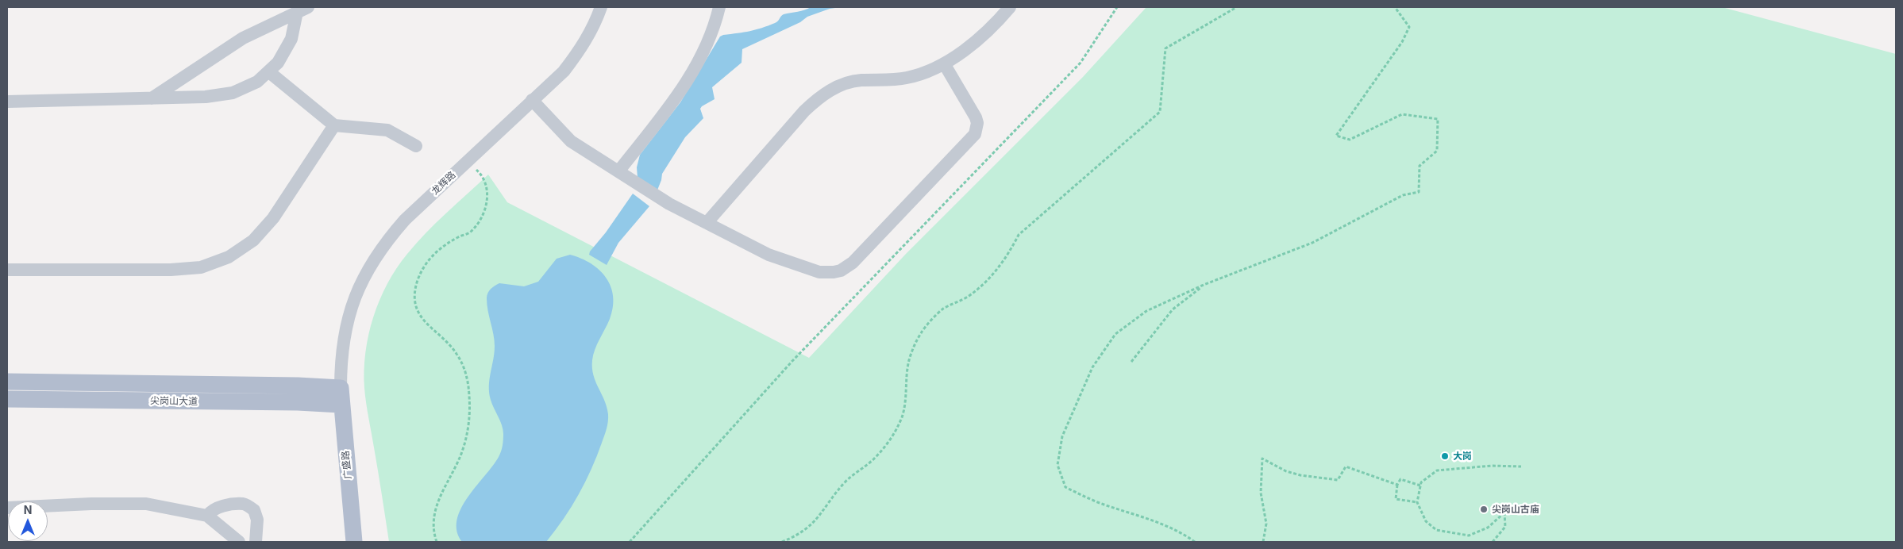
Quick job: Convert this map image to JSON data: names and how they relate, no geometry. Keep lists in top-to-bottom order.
{
  "streets": {
    "main road": ["尖岗山大道", "广盛路"],
    "street": ["龙辉路"]
  },
  "crossings": [
    ["龙辉路", "尖岗山大道"],
    ["龙辉路", "广盛路"],
    ["尖岗山大道", "广盛路"]
  ],
  "places": ["大岗", "尖岗山古庙"],
  "north": "top"
}
